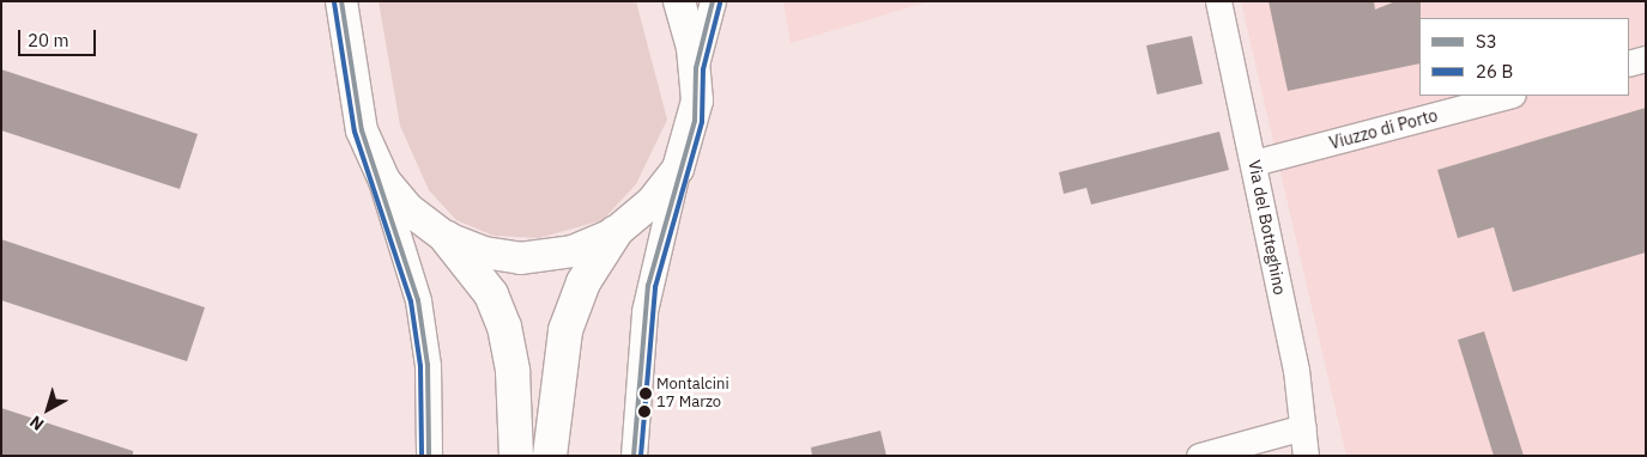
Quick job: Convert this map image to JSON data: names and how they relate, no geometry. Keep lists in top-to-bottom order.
{
  "streets": {
    "street": ["Viuzzo di Porto", "Via del Botteghino"]
  },
  "crossings": [
    ["Viuzzo di Porto", "Via del Botteghino"]
  ],
  "places": ["Montalcini 17 Marzo"],
  "lines": ["transit line S3"],
  "legend": ["S3", "26 B"],
  "scale_bar": "20 m",
  "north": "bottom left"
}
